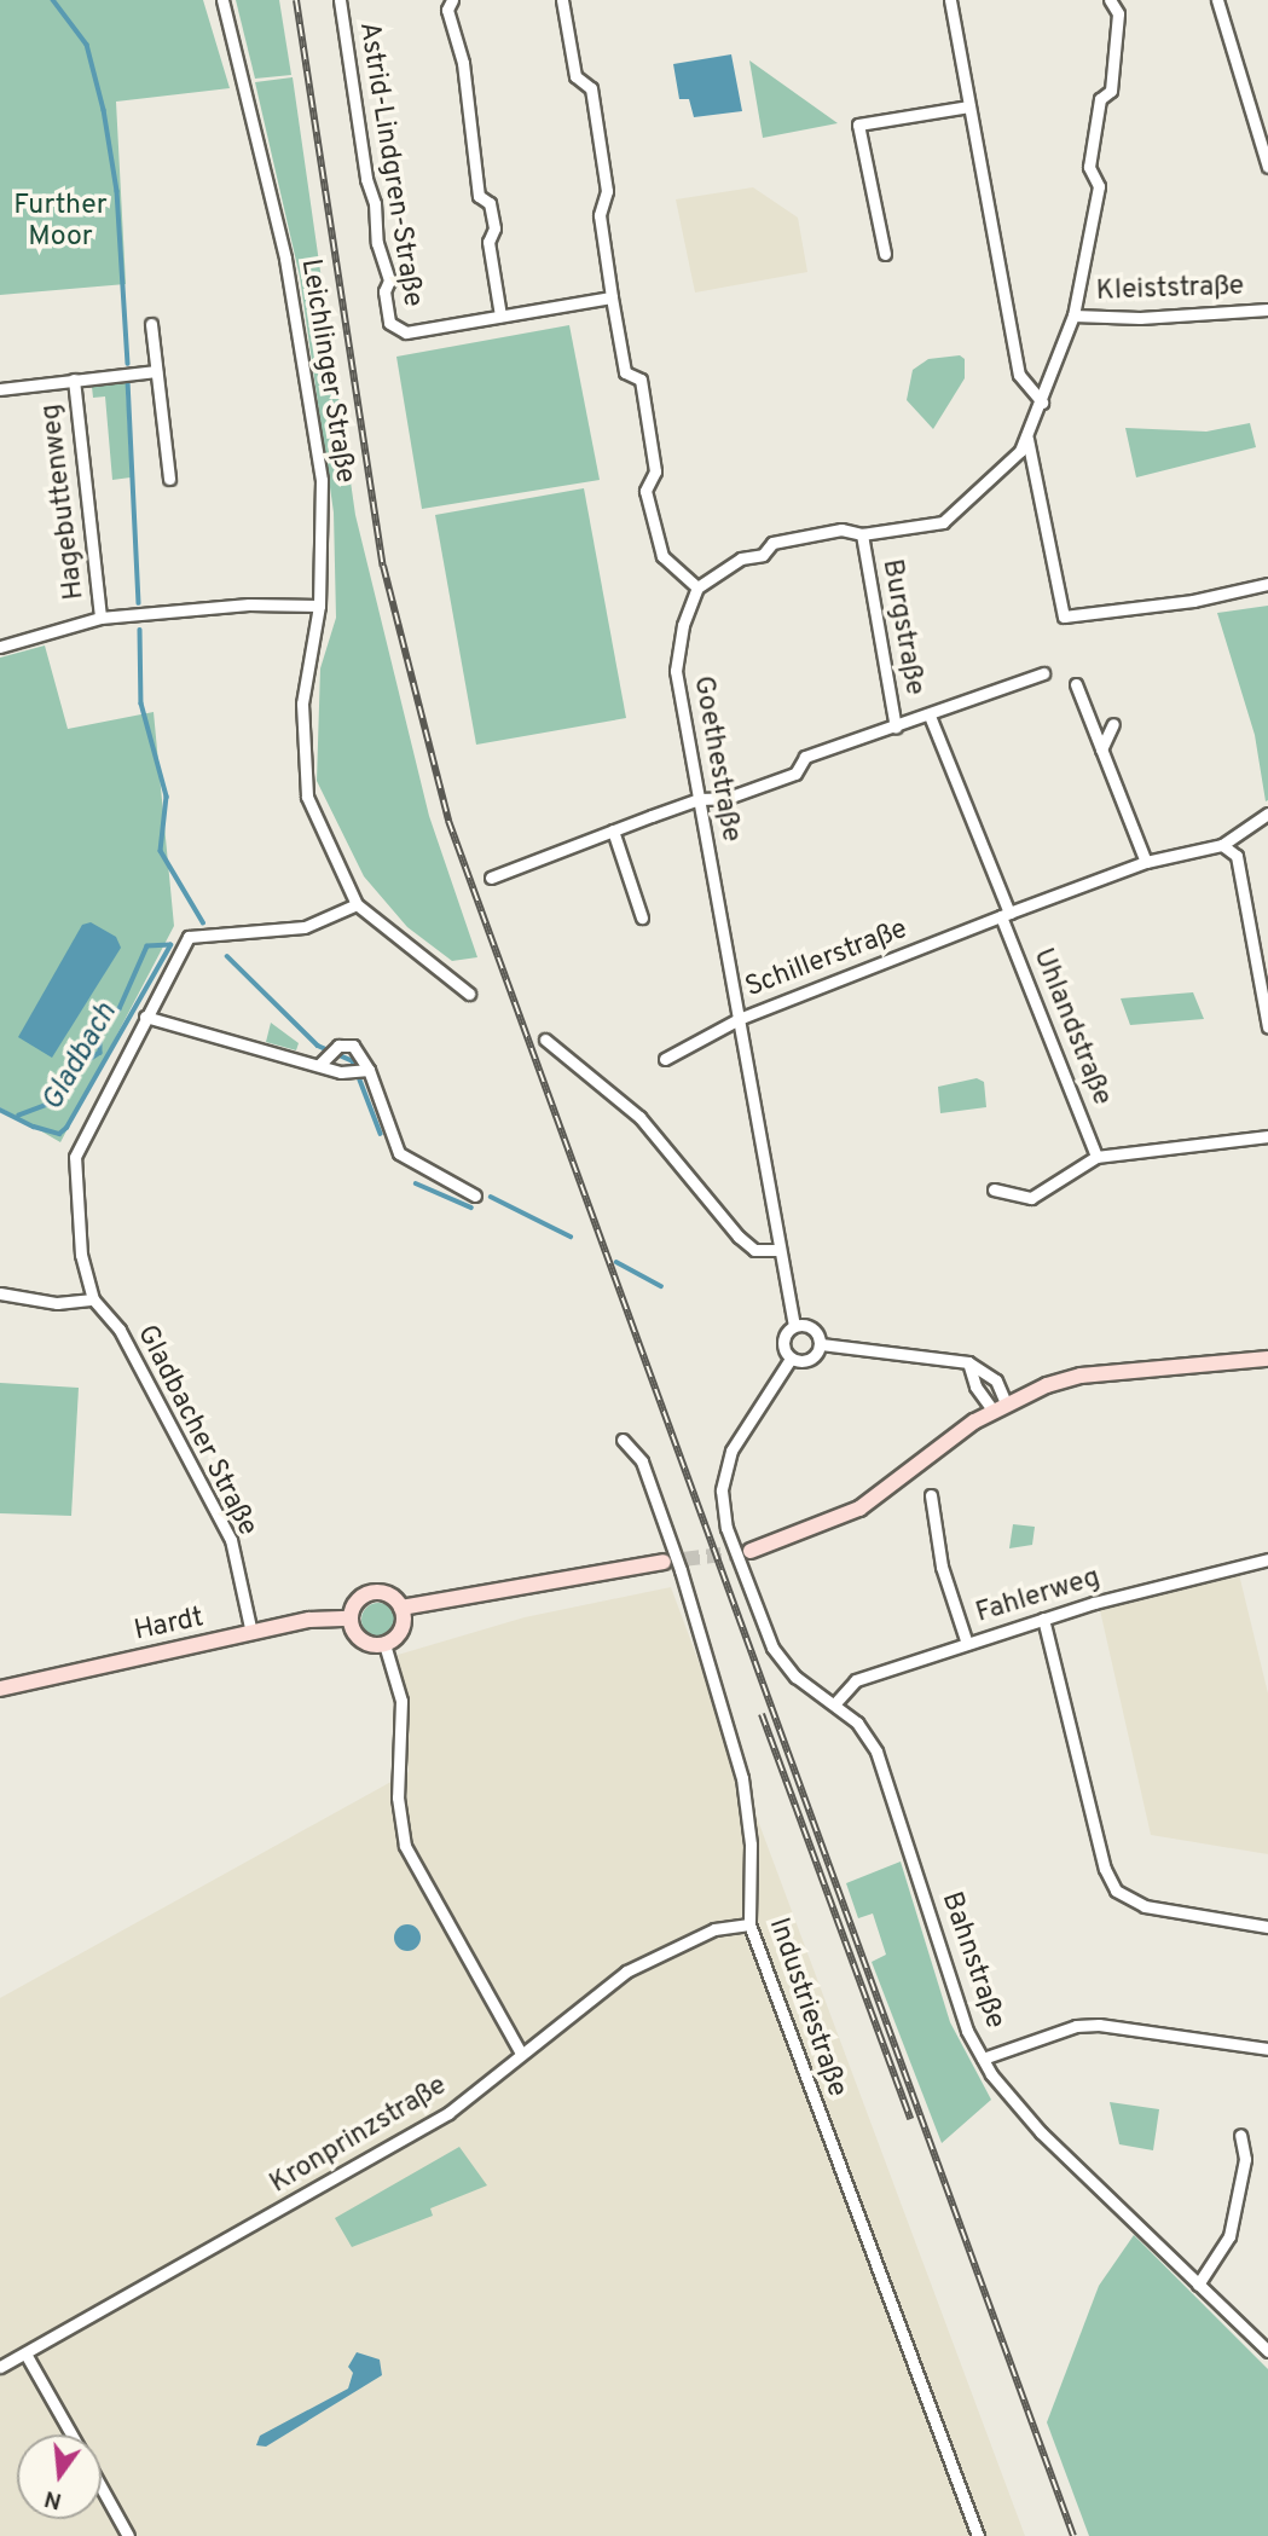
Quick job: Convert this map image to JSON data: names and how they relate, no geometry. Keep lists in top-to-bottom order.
{
  "streets": {
    "main road": ["Hardt"],
    "street": [
      "Astrid-Lindgren-Straße",
      "Kleiststraße",
      "Leichlinger Straße",
      "Hagebuttenweg",
      "Burgstraße",
      "Goethestraße",
      "Schillerstraße",
      "Uhlandstraße",
      "Gladbacher Straße",
      "Fahlerweg",
      "Bahnstraße",
      "Industriestraße",
      "Kronprinzstraße"
    ]
  },
  "crossings": [
    ["Burgstraße", "Goethestraße"],
    ["Goethestraße", "Schillerstraße"],
    ["Schillerstraße", "Uhlandstraße"],
    ["Gladbacher Straße", "Hardt"],
    ["Fahlerweg", "Bahnstraße"],
    ["Industriestraße", "Kronprinzstraße"]
  ],
  "water": ["Gladbach"],
  "parks": ["Further Moor"],
  "north": "bottom"
}
